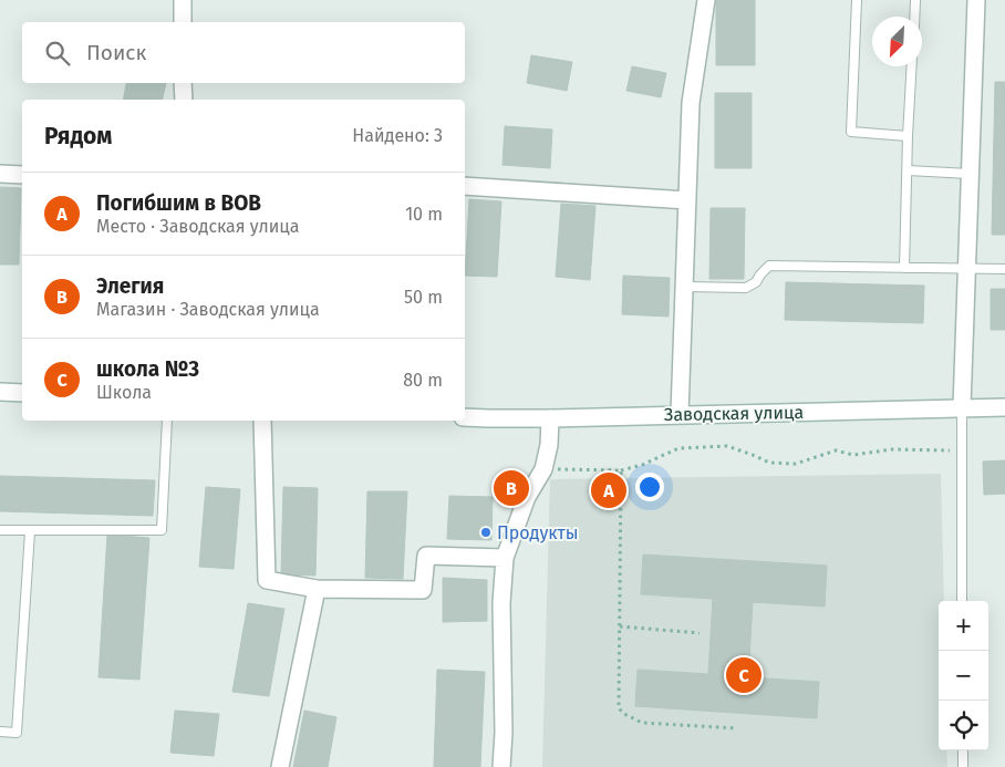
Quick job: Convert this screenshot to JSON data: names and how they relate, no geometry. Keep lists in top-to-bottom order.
{
  "streets": {
    "street": ["Заводская улица"]
  },
  "places": ["Продукты"],
  "north": "bottom left",
  "page": {
    "search": "Поиск",
    "heading": ["Рядом", "Найдено: 3"],
    "list": [
      {
        "mark": "A",
        "name": "Погибшим в ВОВ",
        "note": "Место · Заводская улица",
        "value": "10 m"
      },
      {
        "mark": "B",
        "name": "Элегия",
        "note": "Магазин · Заводская улица",
        "value": "50 m"
      },
      {
        "mark": "C",
        "name": "школа №3",
        "note": "Школа",
        "value": "80 m"
      }
    ],
    "pins": ["B", "A", "C"],
    "map_buttons": ["+", "−"]
  }
}
